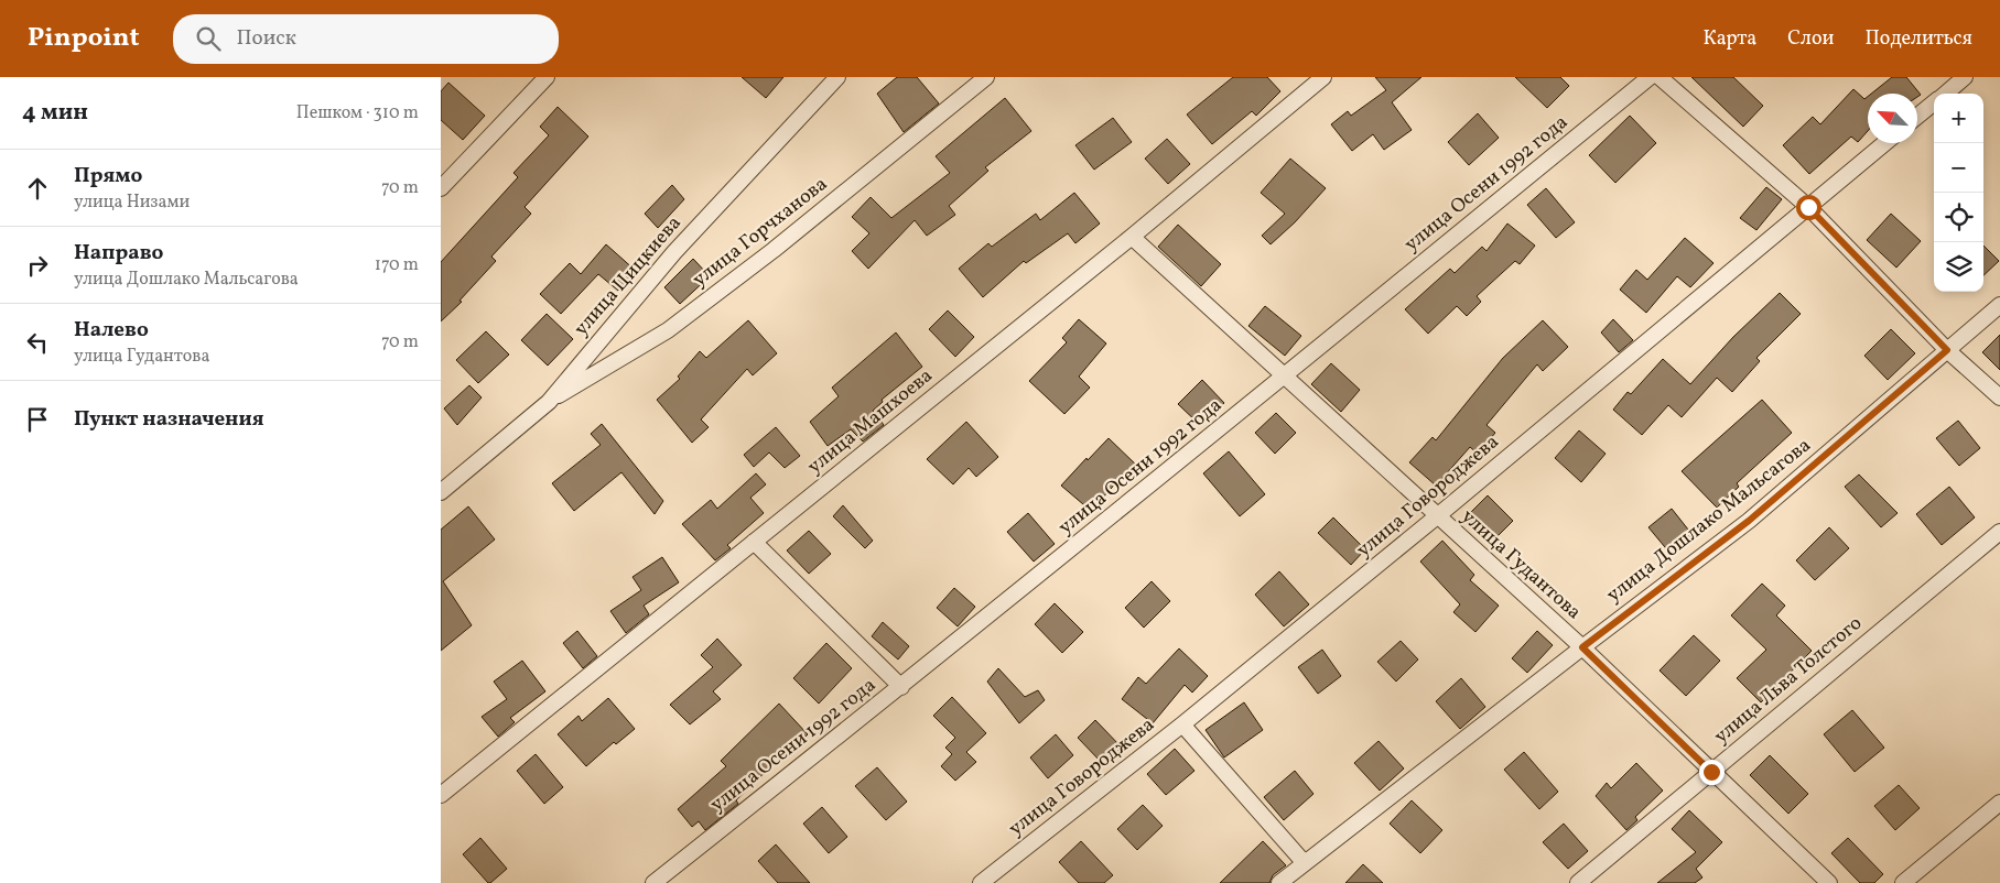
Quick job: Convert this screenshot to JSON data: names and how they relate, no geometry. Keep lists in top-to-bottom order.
{
  "streets": {
    "street": [
      "улица Осени 1992 года",
      "улица Горчханова",
      "улица Цицкиева",
      "улица Машхоева",
      "улица Говороджева",
      "улица Дошлако Мальсагова",
      "улица Гудантова",
      "улица Льва Толстого"
    ]
  },
  "crossings": [
    ["улица Осени 1992 года", "улица Гудантова"],
    ["улица Горчханова", "улица Цицкиева"],
    ["улица Машхоева", "улица Гудантова"],
    ["улица Говороджева", "улица Гудантова"],
    ["улица Дошлако Мальсагова", "улица Гудантова"],
    ["улица Гудантова", "улица Льва Толстого"]
  ],
  "north": "top left",
  "page": {
    "header": "Pinpoint",
    "search": "Поиск",
    "nav": ["Карта", "Слои", "Поделиться"],
    "heading": ["4 мин", "Пешком · 310 m"],
    "map_buttons": ["+", "−"],
    "list": [
      ["Прямо", "улица Низами", "70 m"],
      ["Направо", "улица Дошлако Мальсагова", "170 m"],
      ["Налево", "улица Гудантова", "70 m"],
      "Пункт назначения"
    ]
  }
}
